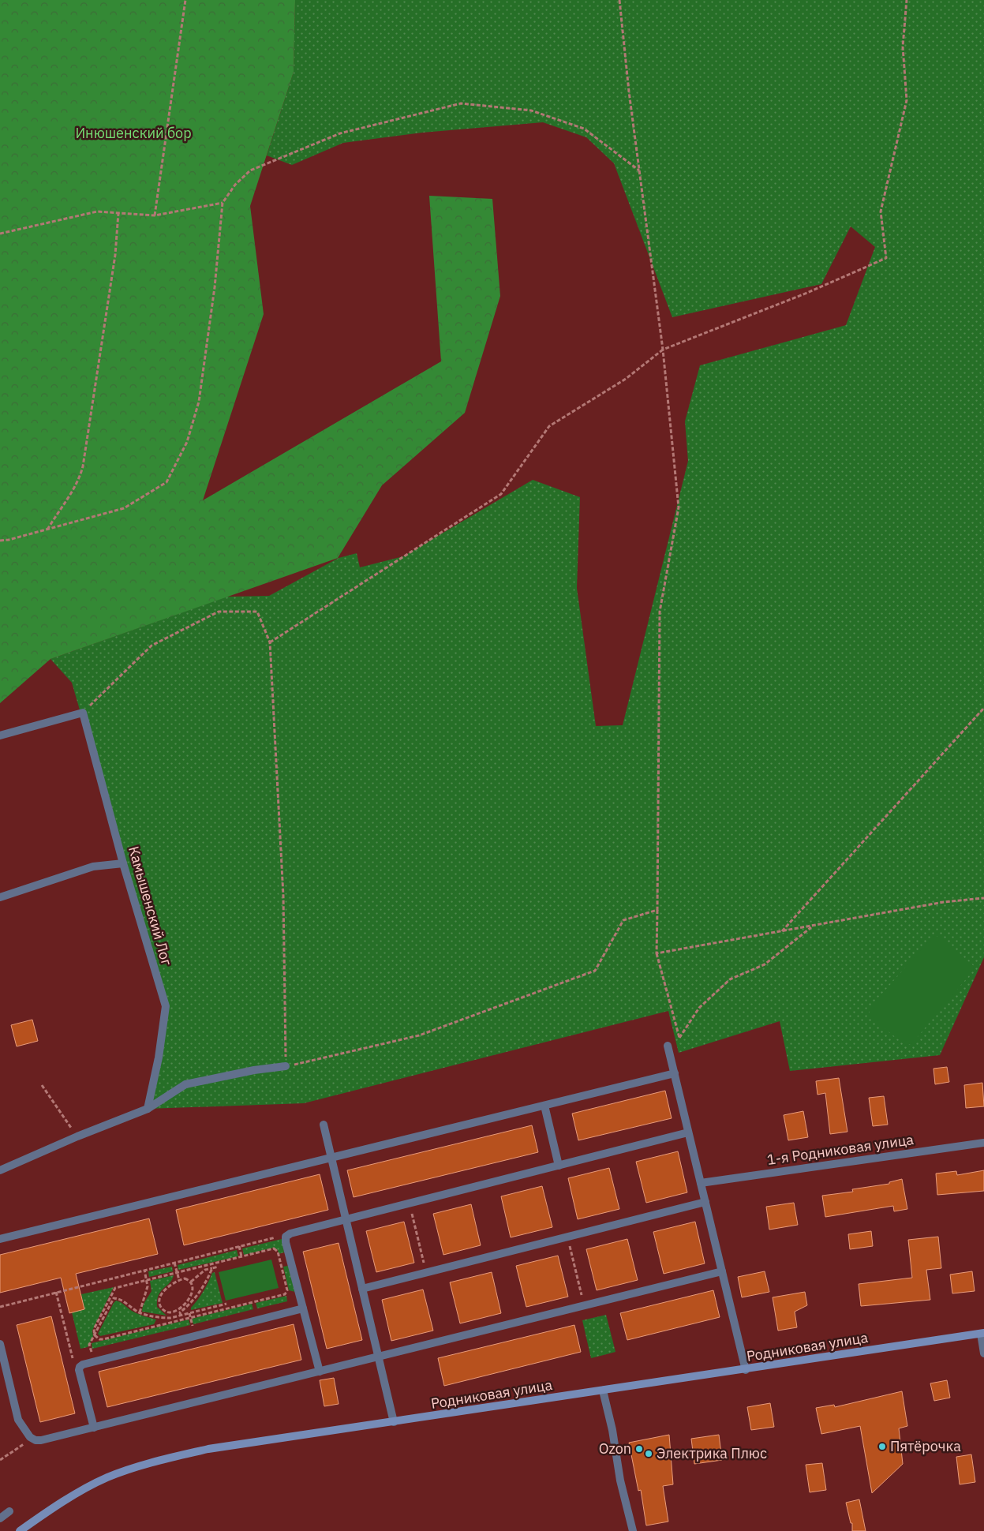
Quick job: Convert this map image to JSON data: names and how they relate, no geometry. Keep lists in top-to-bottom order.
{
  "streets": {
    "street": ["Камышенский Лог", "1-я Родниковая улица", "Родниковая улица"]
  },
  "parks": ["Инюшенский бор"],
  "places": ["Пятёрочка", "Ozon", "Электрика Плюс"]
}
